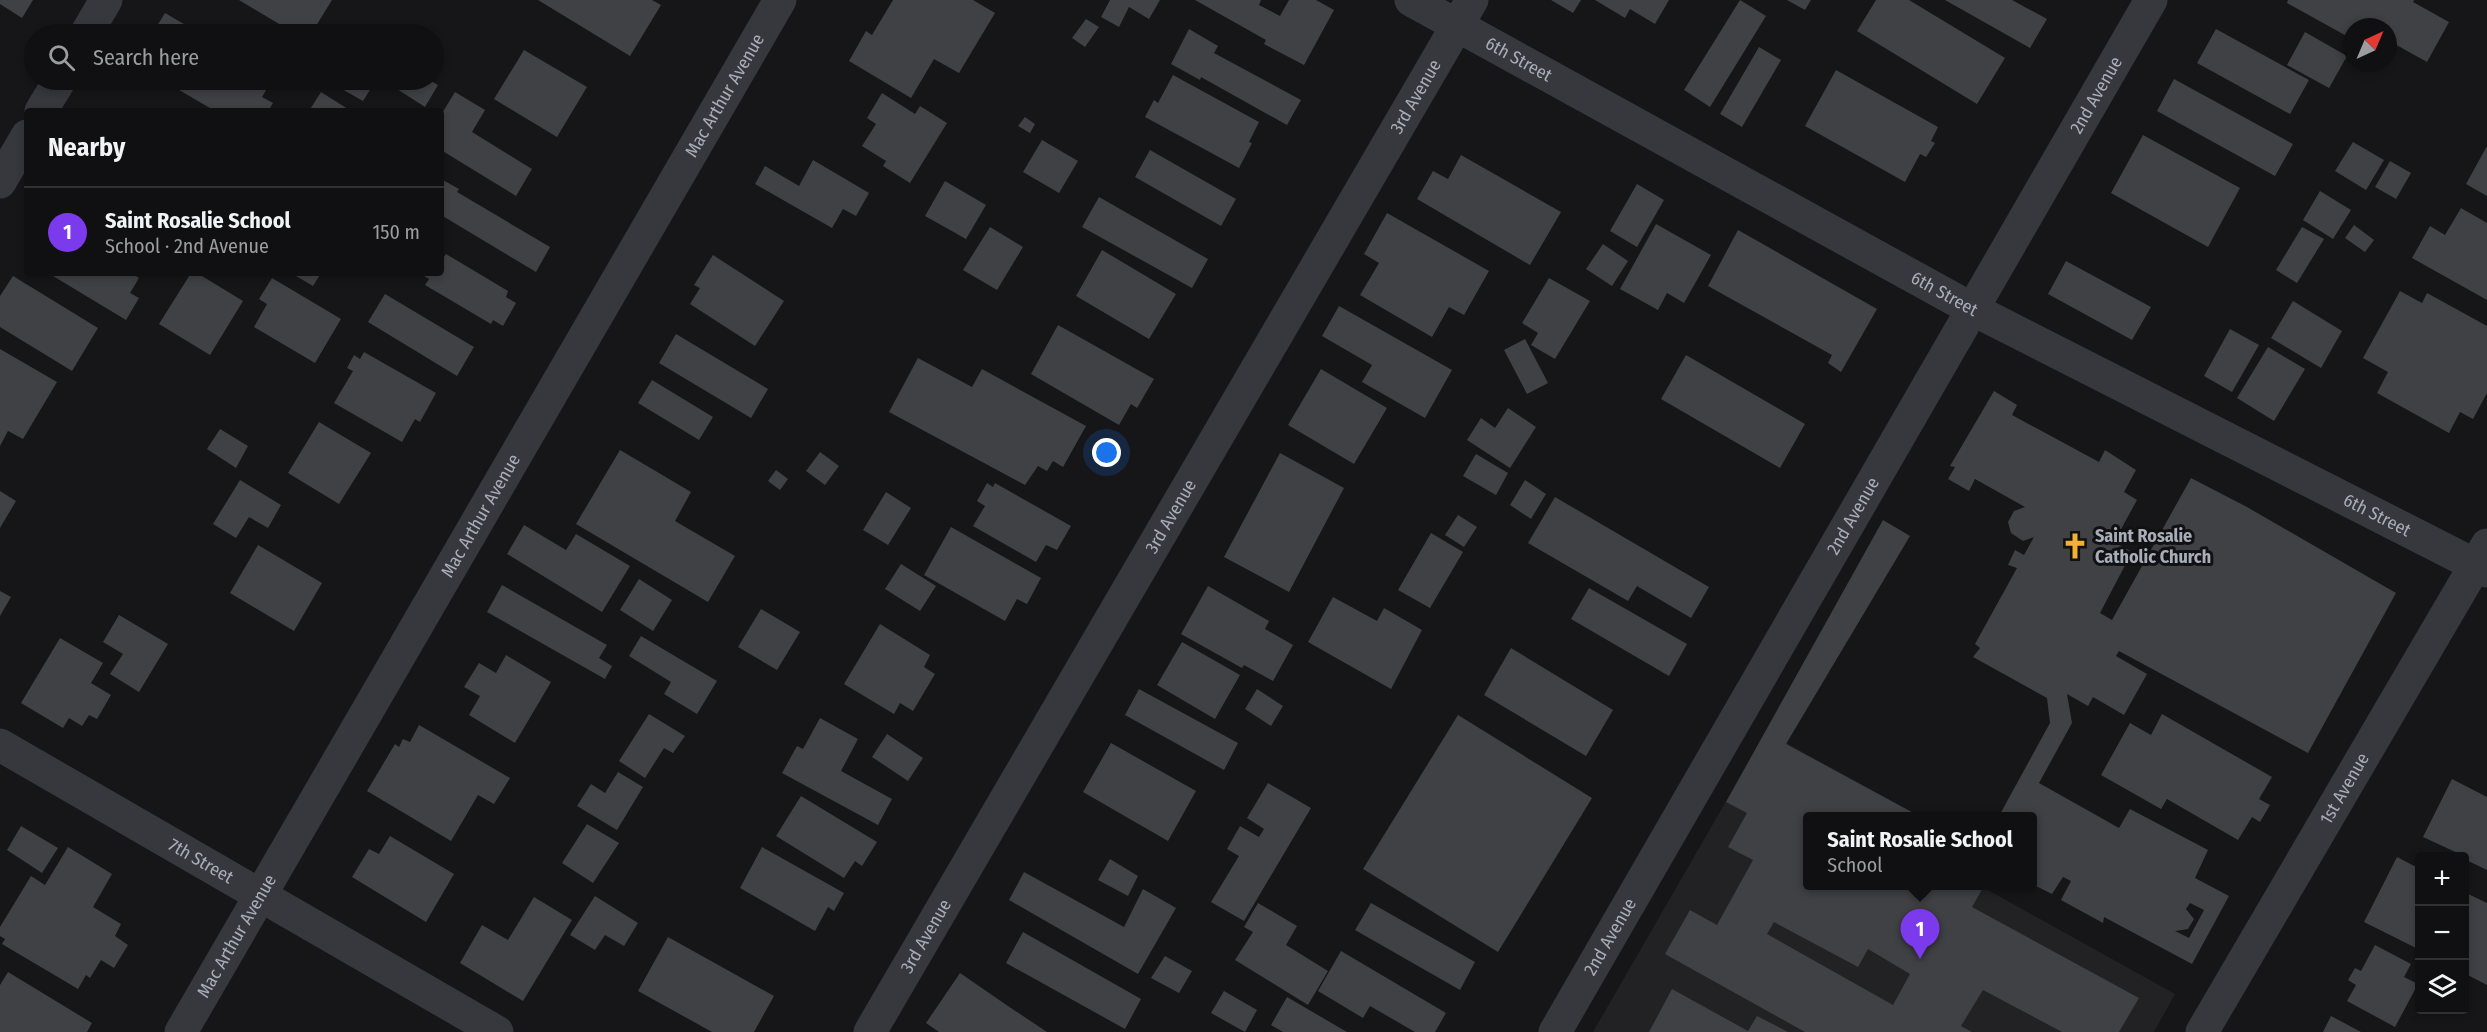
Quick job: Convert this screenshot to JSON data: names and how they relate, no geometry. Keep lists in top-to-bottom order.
{
  "streets": {
    "street": [
      "6th Street",
      "2nd Avenue",
      "Mac Arthur Avenue",
      "3rd Avenue",
      "1st Avenue",
      "7th Street"
    ]
  },
  "crossings": [
    ["6th Street", "2nd Avenue"],
    ["6th Street", "3rd Avenue"],
    ["6th Street", "1st Avenue"],
    ["Mac Arthur Avenue", "7th Street"]
  ],
  "places": {
    "church": ["Saint Rosalie Catholic Church"]
  },
  "north": "top right",
  "page": {
    "search": "Search here",
    "heading": "Nearby",
    "list": [
      {
        "mark": "1",
        "name": "Saint Rosalie School",
        "note": "School · 2nd Avenue",
        "value": "150 m"
      }
    ],
    "popup": ["Saint Rosalie School", "School"],
    "map_buttons": ["+", "−"],
    "pins": "1"
  }
}
